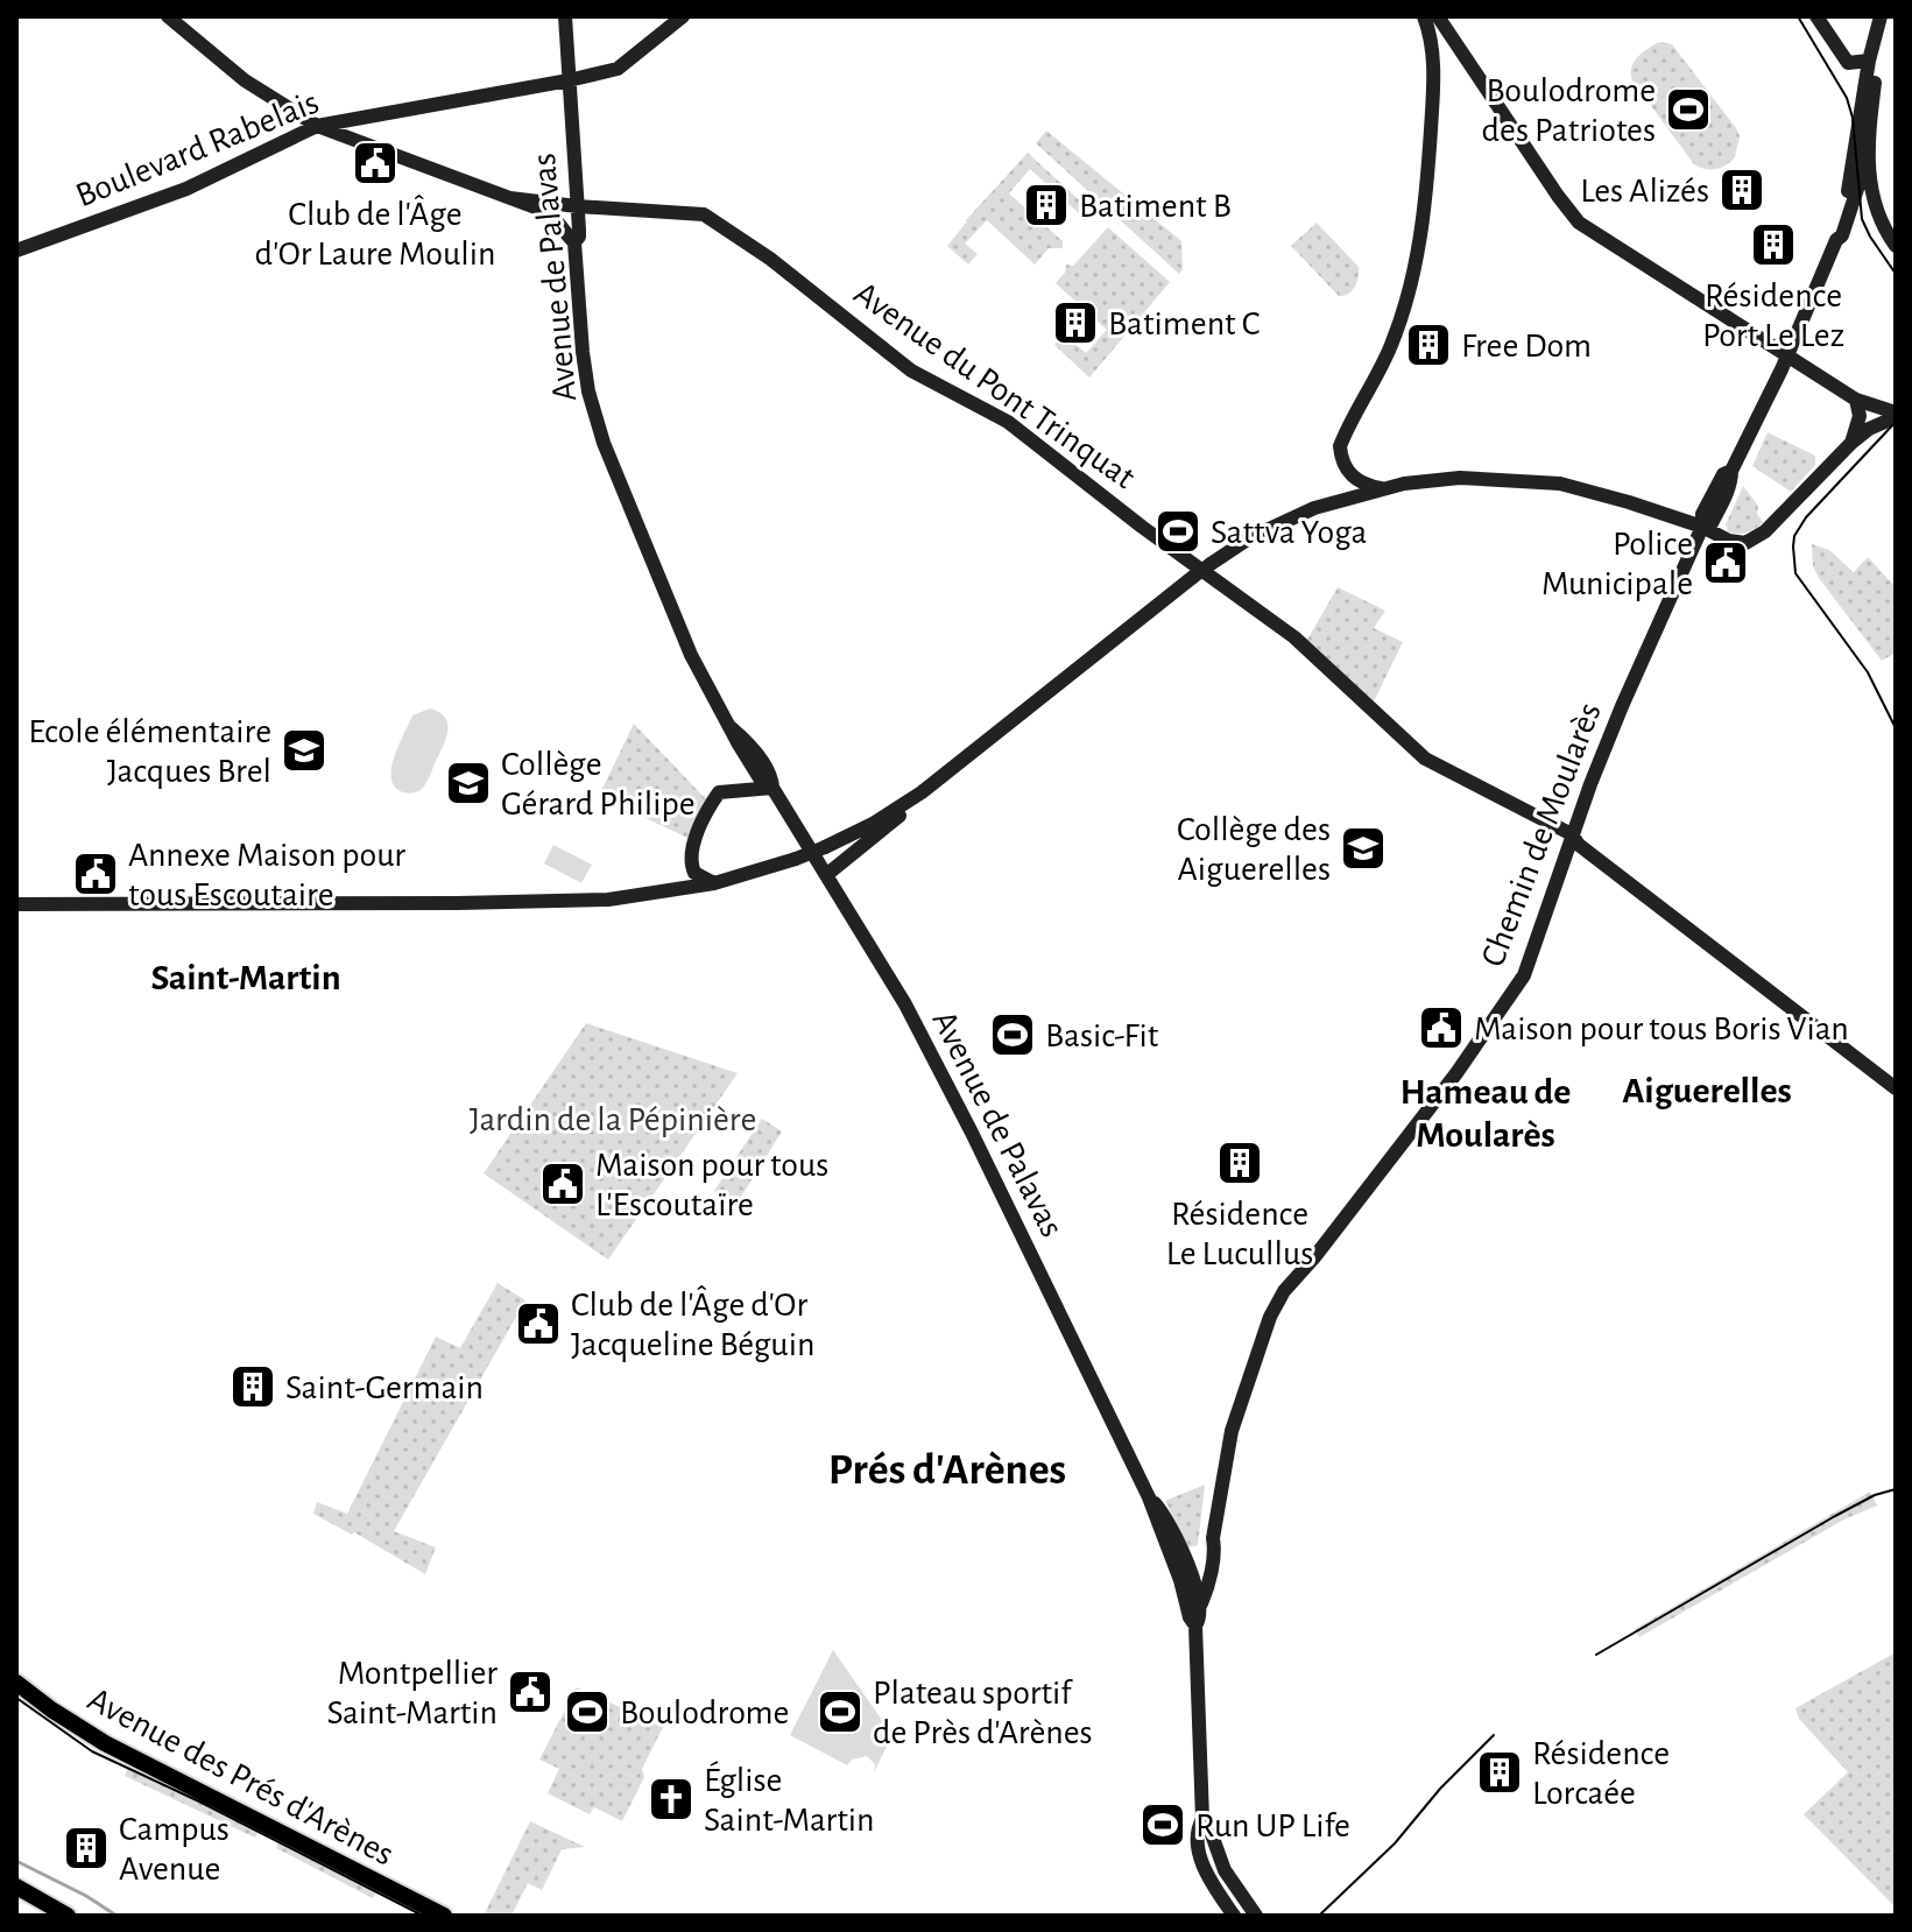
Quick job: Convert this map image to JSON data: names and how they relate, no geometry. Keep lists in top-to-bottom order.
{
  "streets": {
    "main road": [
      "Boulevard Rabelais",
      "Avenue de Palavas",
      "Avenue du Pont Trinquat",
      "Chemin de Moularès",
      "Avenue des Prés d'Arènes"
    ]
  },
  "crossings": [
    ["Boulevard Rabelais", "Avenue de Palavas"],
    ["Avenue de Palavas", "Avenue du Pont Trinquat"],
    ["Avenue de Palavas", "Chemin de Moularès"],
    ["Avenue du Pont Trinquat", "Chemin de Moularès"]
  ],
  "districts": [
    "Saint-Martin",
    "Aiguerelles",
    "Hameau de Moularès",
    "Prés d'Arènes"
  ],
  "parks": ["Jardin de la Pépinière"],
  "places": {
    "sports": [
      "Boulodrome des Patriotes",
      "Sattva Yoga",
      "Basic-Fit",
      "Boulodrome",
      "Plateau sportif de Près d'Arènes",
      "Run UP Life"
    ],
    "public building": [
      "Club de l'Âge d'Or Laure Moulin",
      "Police Municipale",
      "Annexe Maison pour tous Escoutaire",
      "Maison pour tous Boris Vian",
      "Maison pour tous L'Escoutaïre",
      "Club de l'Âge d'Or Jacqueline Béguin",
      "Montpellier Saint-Martin"
    ],
    "building": [
      "Les Alizés",
      "Batiment B",
      "Résidence Port Le Lez",
      "Batiment C",
      "Free Dom",
      "Résidence Le Lucullus",
      "Saint-Germain",
      "Résidence Lorcaée",
      "Campus Avenue"
    ],
    "school or university": ["Ecole élémentaire Jacques Brel", "Collège Gérard Philipe", "Collège des Aiguerelles"],
    "church": ["Église Saint-Martin"]
  }
}
